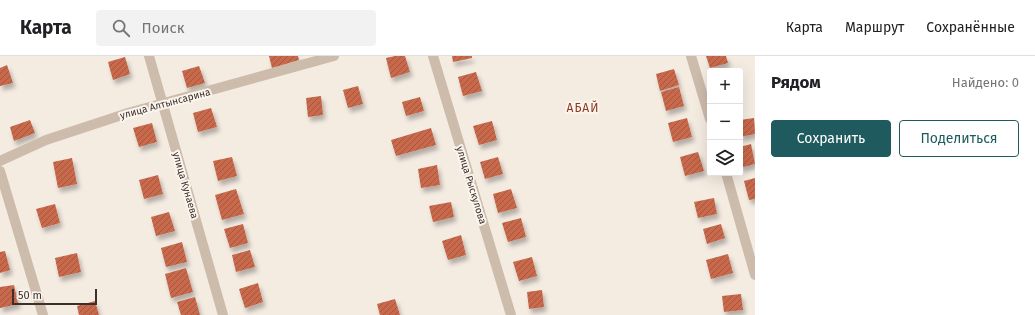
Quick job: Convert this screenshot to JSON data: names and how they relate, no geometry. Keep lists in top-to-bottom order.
{
  "streets": {
    "street": ["улица Алтынсарина", "улица Кунаева", "улица Рыскулова"]
  },
  "crossings": [
    ["улица Алтынсарина", "улица Кунаева"]
  ],
  "districts": ["АБАЙ"],
  "scale_bar": "50 m",
  "page": {
    "header": "Карта",
    "search": "Поиск",
    "nav": ["Карта", "Маршрут", "Сохранённые"],
    "heading": ["Рядом", "Найдено: 0"],
    "map_buttons": ["+", "−"],
    "buttons": ["Сохранить", "Поделиться"],
    "scale": "50 m"
  }
}
